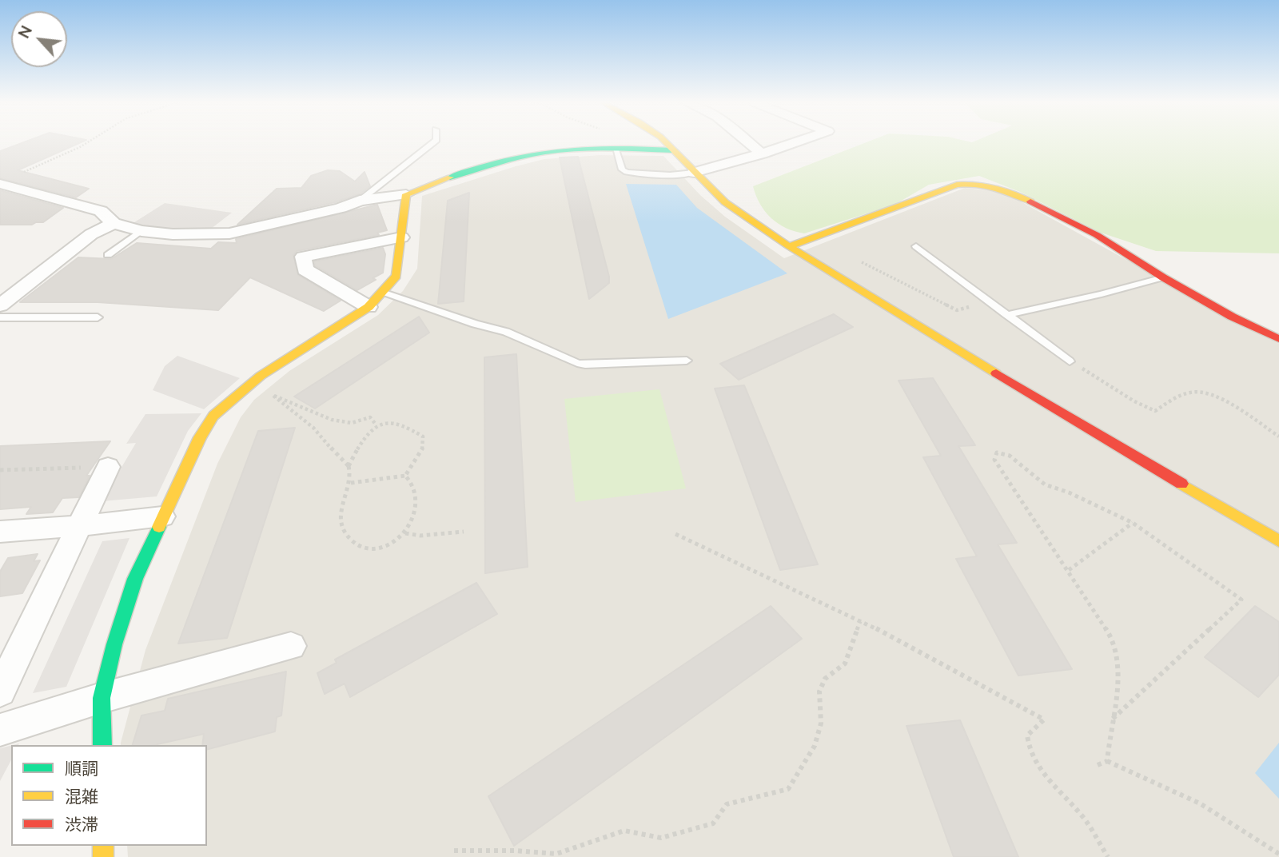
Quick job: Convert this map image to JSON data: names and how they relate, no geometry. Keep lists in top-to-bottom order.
{
  "legend": ["順調", "混雑", "渋滞"],
  "north": "top left"
}
